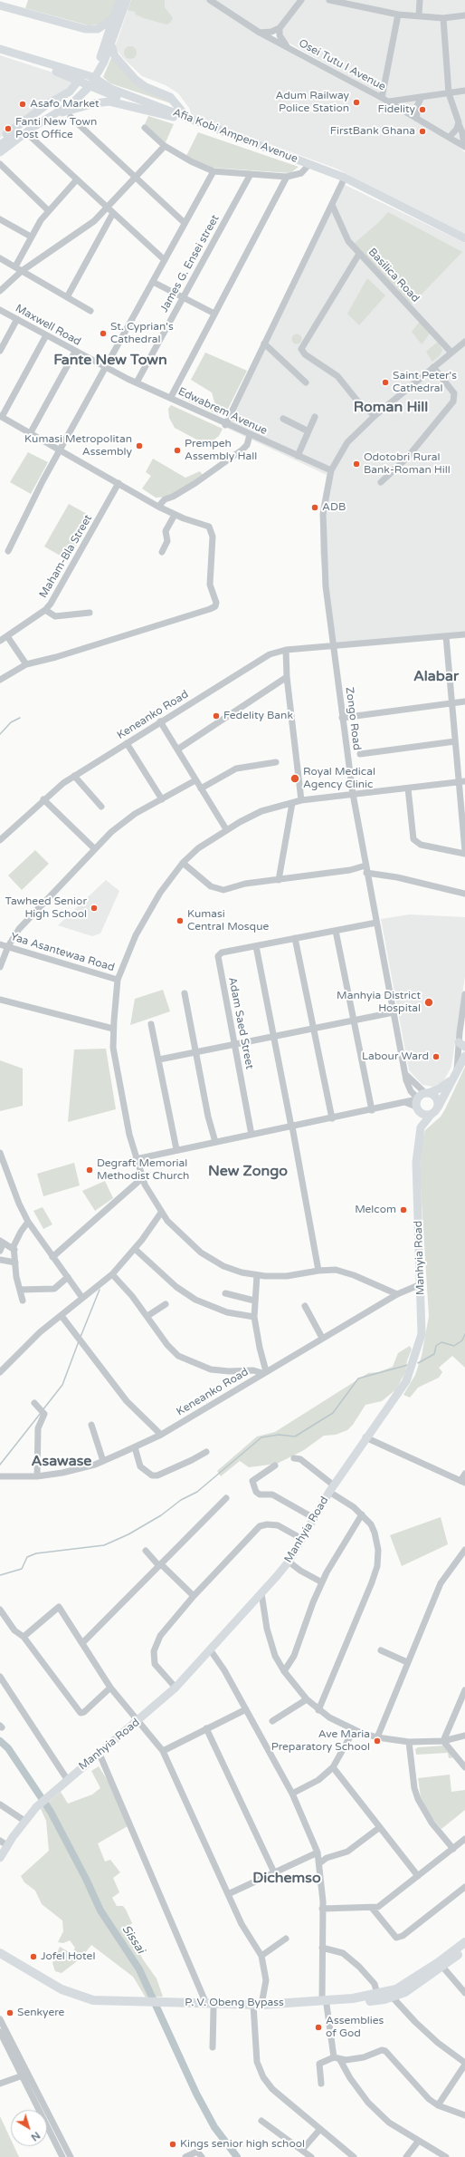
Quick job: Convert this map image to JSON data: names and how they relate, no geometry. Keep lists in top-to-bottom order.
{
  "streets": {
    "highway": ["P. V. Obeng Bypass"],
    "main road": ["Afia Kobi Ampem Avenue", "Manhyia Road"],
    "street": [
      "Osei Tutu I Avenue",
      "James G. Ensei street",
      "Basilica Road",
      "Maxwell Road",
      "Edwabrem Avenue",
      "Maham-Bla Street",
      "Keneanko Road",
      "Zongo Road",
      "Yaa Asantewaa Road",
      "Adam Saed Street"
    ]
  },
  "crossings": [
    ["James G. Ensei street", "Edwabrem Avenue"],
    ["Basilica Road", "Zongo Road"],
    ["Maxwell Road", "Edwabrem Avenue"],
    ["Edwabrem Avenue", "Zongo Road"],
    ["Keneanko Road", "Zongo Road"],
    ["Keneanko Road", "Manhyia Road"],
    ["Zongo Road", "Yaa Asantewaa Road"],
    ["Zongo Road", "Manhyia Road"]
  ],
  "districts": [
    "Fante New Town",
    "Roman Hill",
    "Alabar",
    "New Zongo",
    "Asawase",
    "Dichemso"
  ],
  "water": ["Sissai"],
  "places": [
    "Adum Railway Police Station",
    "Asafo Market",
    "Fidelity",
    "Fanti New Town Post Office",
    "FirstBank Ghana",
    "St. Cyprian's Cathedral",
    "Saint Peter's Cathedral",
    "Kumasi Metropolitan Assembly",
    "Prempeh Assembly Hall",
    "Odotobri Rural Bank-Roman Hill",
    "ADB",
    "Fedelity Bank",
    "Royal Medical Agency Clinic",
    "Tawheed Senior High School",
    "Kumasi Central Mosque",
    "Manhyia District Hospital",
    "Labour Ward",
    "Degraft Memorial Methodist Church",
    "Melcom",
    "Ave Maria Preparatory School",
    "Jofel Hotel",
    "Senkyere",
    "Assemblies of God",
    "Kings senior high school"
  ],
  "north": "bottom right"
}
